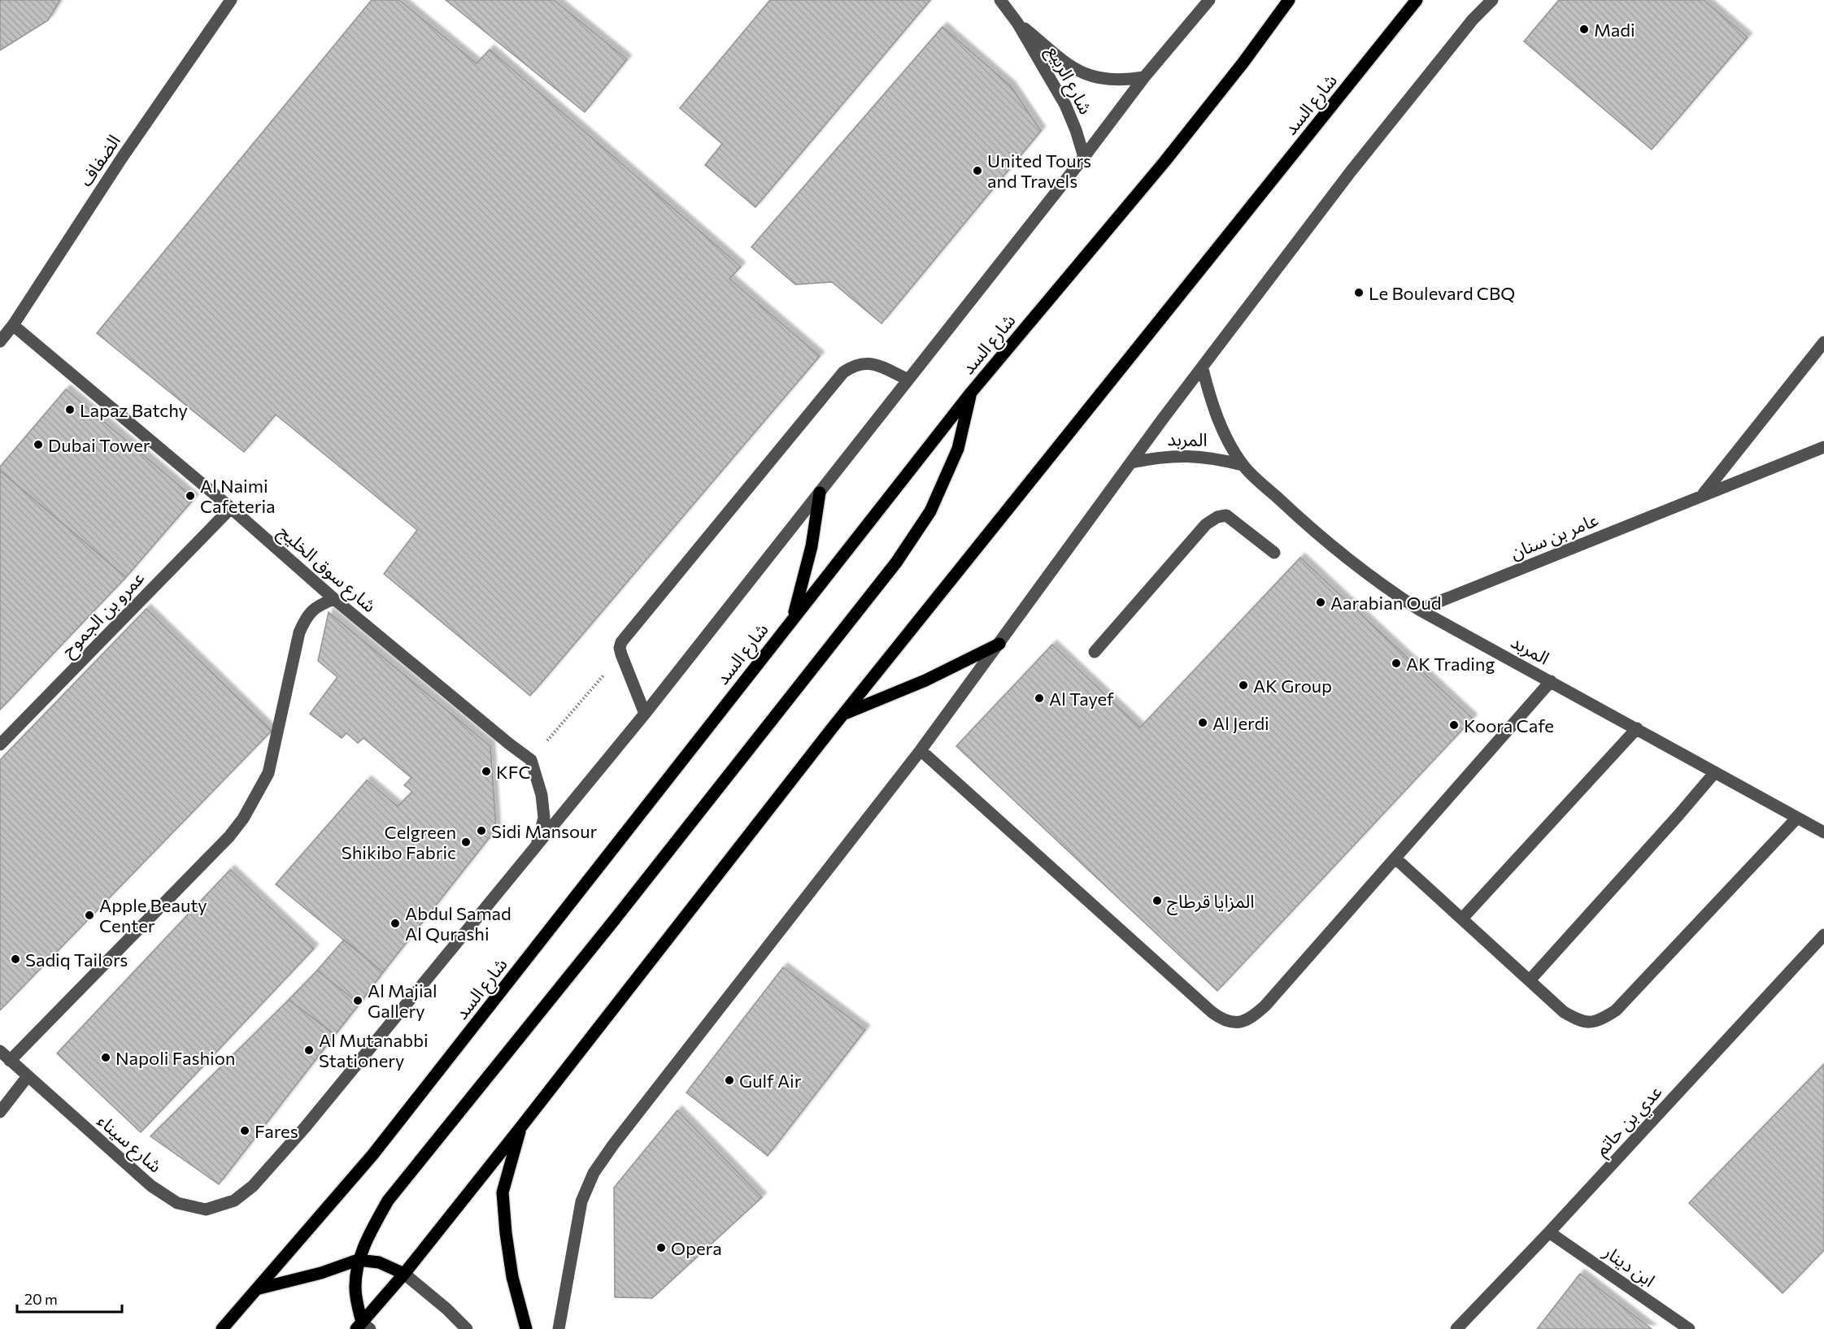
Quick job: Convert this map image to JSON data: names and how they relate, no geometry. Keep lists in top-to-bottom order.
{
  "streets": {
    "main road": ["شارع السد"],
    "street": [
      "شارع الربيع",
      "الضفاف",
      "المربد",
      "عامر بن سنان",
      "شارع سوق الخليج",
      "عمرو بن الجموح",
      "عدي بن حاتم",
      "شارع سيناء",
      "ابن دينار"
    ]
  },
  "crossings": [
    ["الضفاف", "شارع سوق الخليج"],
    ["المربد", "عامر بن سنان"],
    ["شارع سوق الخليج", "عمرو بن الجموح"],
    ["عدي بن حاتم", "ابن دينار"]
  ],
  "places": [
    "Madi",
    "United Tours and Travels",
    "Le Boulevard CBQ",
    "Lapaz Batchy",
    "Dubai Tower",
    "Al Naimi Cafeteria",
    "Aarabian Oud",
    "AK Trading",
    "AK Group",
    "Al Tayef",
    "Al Jerdi",
    "Koora Cafe",
    "KFC",
    "Sidi Mansour",
    "Celgreen Shikibo Fabric",
    "المزايا قرطاج",
    "Apple Beauty Center",
    "Abdul Samad Al Qurashi",
    "Sadiq Tailors",
    "Al Majial Gallery",
    "Al Mutanabbi Stationery",
    "Napoli Fashion",
    "Gulf Air",
    "Fares",
    "Opera"
  ],
  "scale_bar": "20 m"
}
